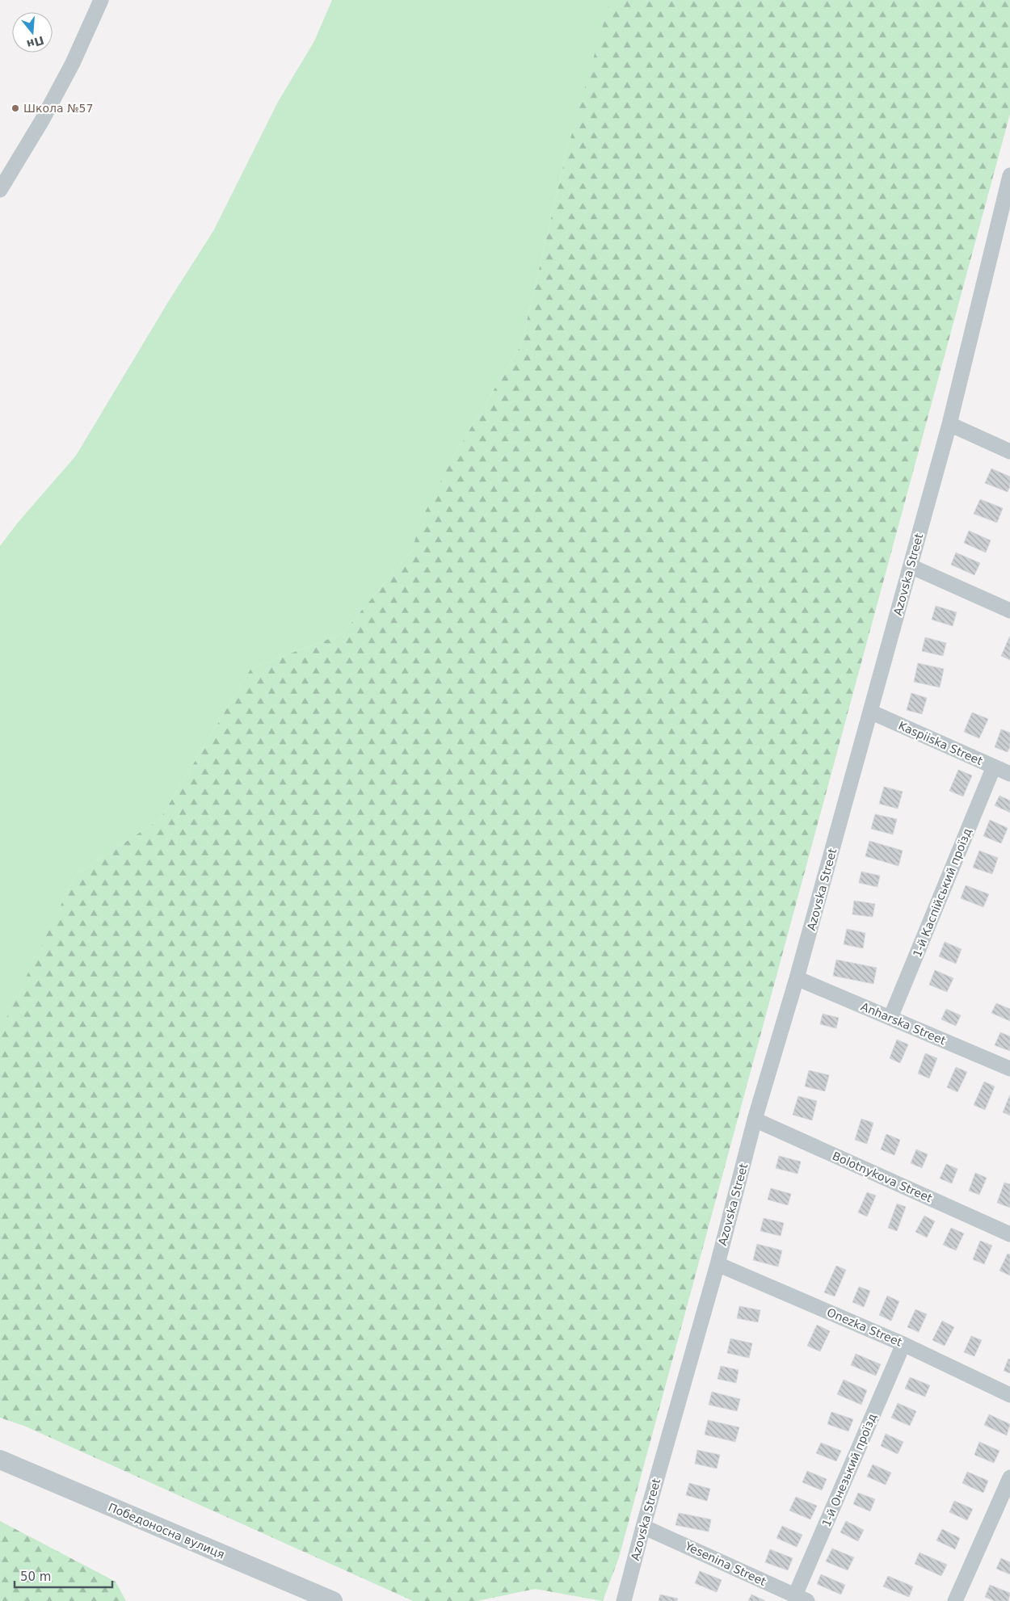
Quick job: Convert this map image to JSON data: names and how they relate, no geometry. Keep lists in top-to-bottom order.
{
  "streets": {
    "street": [
      "Azovska Street",
      "Kaspiiska Street",
      "1-й Каспійський проїзд",
      "Anharska Street",
      "Bolotnykova Street",
      "Onezka Street",
      "1-й Онезький проїзд",
      "Победоносна вулиця",
      "Yesenina Street"
    ]
  },
  "crossings": [
    ["Azovska Street", "Kaspiiska Street"],
    ["Azovska Street", "Anharska Street"],
    ["Azovska Street", "Bolotnykova Street"],
    ["Azovska Street", "Onezka Street"],
    ["Azovska Street", "Yesenina Street"],
    ["Kaspiiska Street", "1-й Каспійський проїзд"],
    ["1-й Каспійський проїзд", "Anharska Street"],
    ["Onezka Street", "1-й Онезький проїзд"],
    ["1-й Онезький проїзд", "Yesenina Street"]
  ],
  "places": ["Школа №57"],
  "scale_bar": "50 m",
  "north": "bottom"
}
